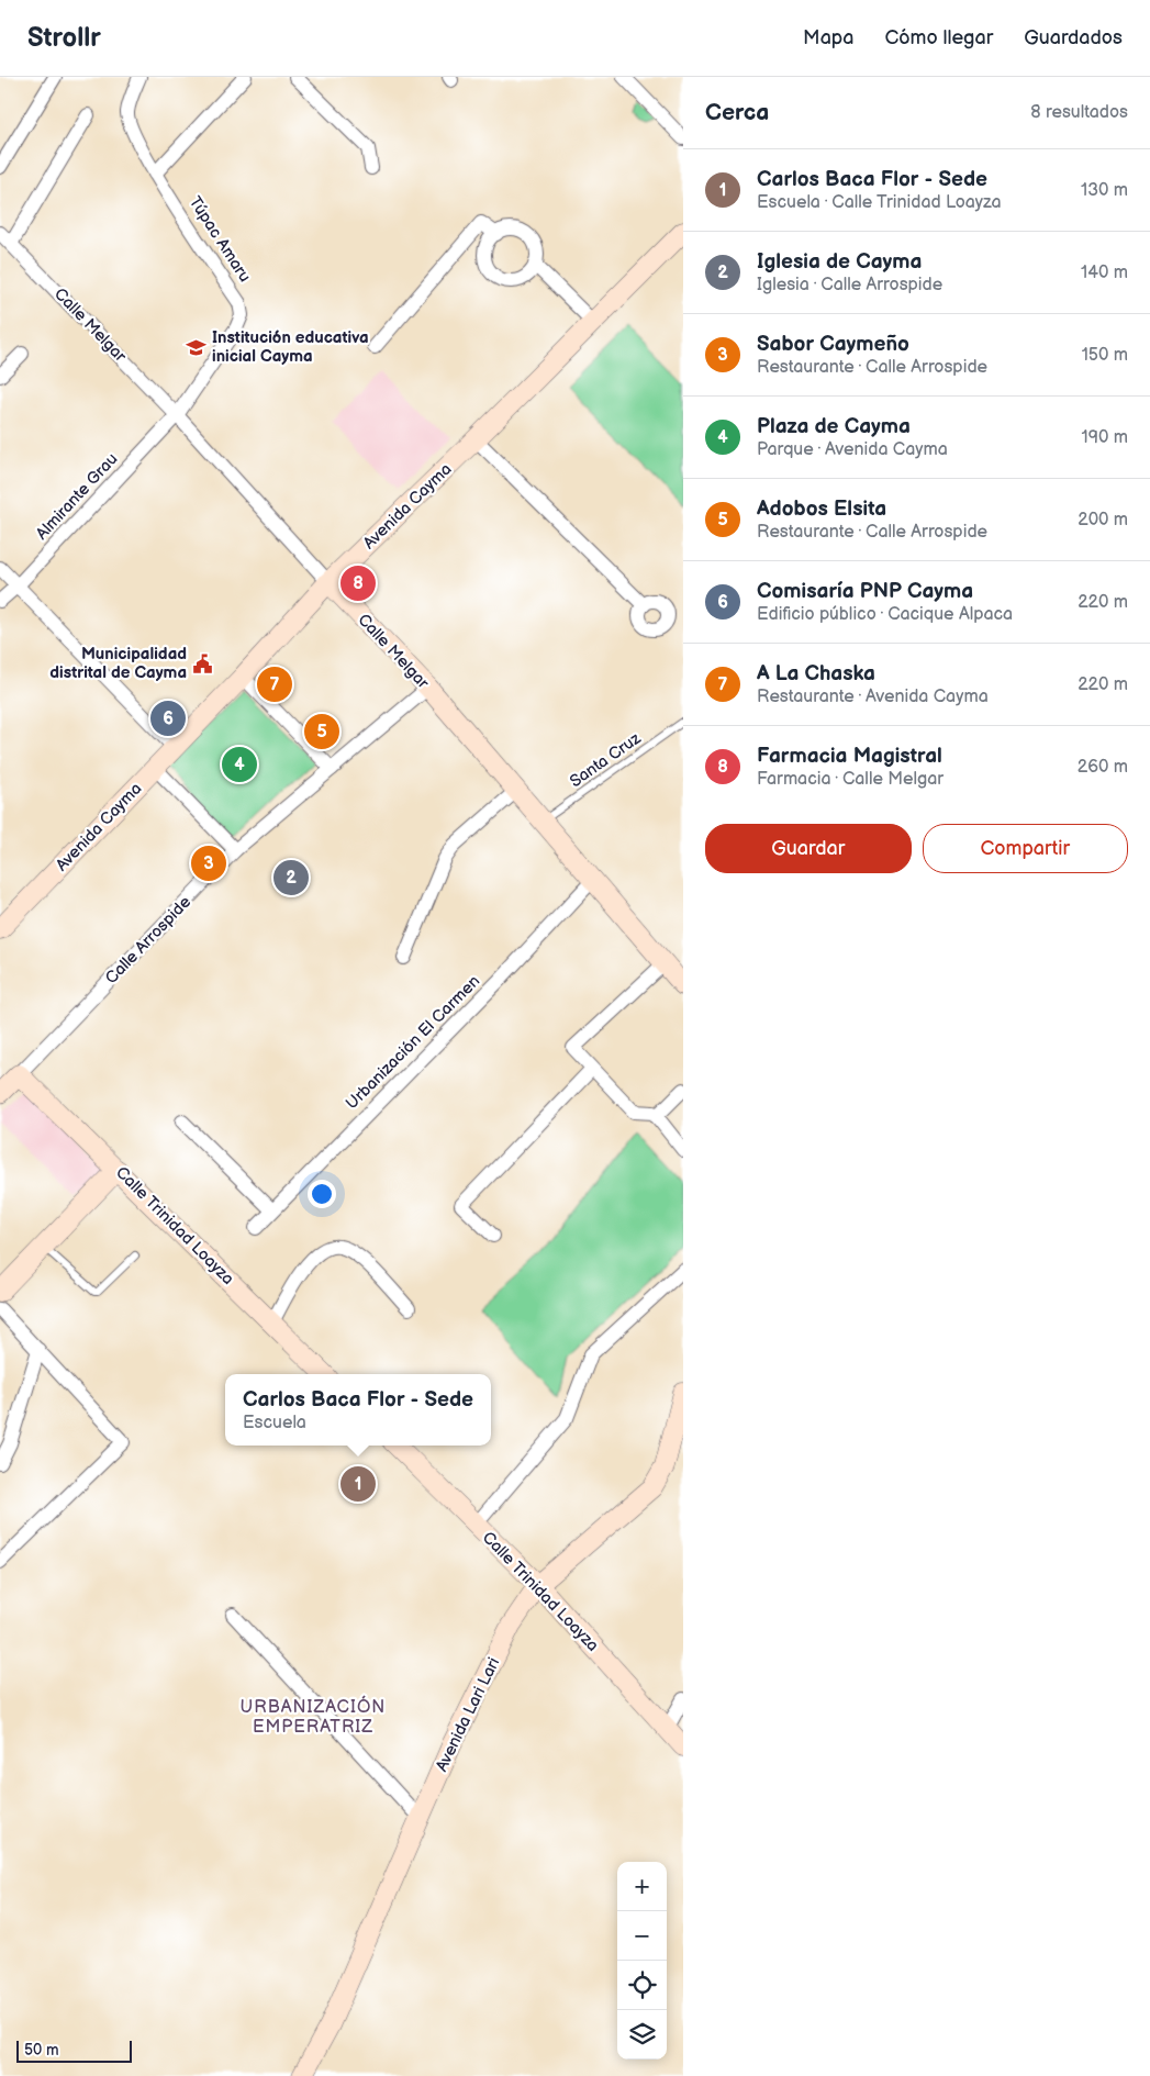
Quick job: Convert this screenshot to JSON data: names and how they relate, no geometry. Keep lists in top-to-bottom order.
{
  "streets": {
    "street": [
      "Túpac Amaru",
      "Calle Melgar",
      "Almirante Grau",
      "Avenida Cayma",
      "Calle Arrospide",
      "Urbanización El Carmen",
      "Calle Trinidad Loayza",
      "Avenida Lari Lari"
    ],
    "lane": ["Santa Cruz"]
  },
  "crossings": [
    ["Túpac Amaru", "Calle Melgar"],
    ["Túpac Amaru", "Almirante Grau"],
    ["Calle Melgar", "Almirante Grau"],
    ["Calle Melgar", "Avenida Cayma"],
    ["Calle Melgar", "Santa Cruz"],
    ["Calle Melgar", "Calle Arrospide"],
    ["Calle Melgar", "Urbanización El Carmen"],
    ["Calle Arrospide", "Calle Trinidad Loayza"],
    ["Calle Trinidad Loayza", "Avenida Lari Lari"]
  ],
  "districts": ["URBANIZACIÓN EMPERATRIZ"],
  "places": {
    "school or university": ["Institución educativa inicial Cayma"],
    "public building": ["Municipalidad distrital de Cayma"]
  },
  "scale_bar": "50 m",
  "page": {
    "header": "Strollr",
    "nav": ["Mapa", "Cómo llegar", "Guardados"],
    "heading": ["Cerca", "8 resultados"],
    "list": [
      {
        "mark": "1",
        "name": "Carlos Baca Flor - Sede",
        "note": "Escuela · Calle Trinidad Loayza",
        "value": "130 m"
      },
      {
        "mark": "2",
        "name": "Iglesia de Cayma",
        "note": "Iglesia · Calle Arrospide",
        "value": "140 m"
      },
      {
        "mark": "3",
        "name": "Sabor Caymeño",
        "note": "Restaurante · Calle Arrospide",
        "value": "150 m"
      },
      {
        "mark": "4",
        "name": "Plaza de Cayma",
        "note": "Parque · Avenida Cayma",
        "value": "190 m"
      },
      {
        "mark": "5",
        "name": "Adobos Elsita",
        "note": "Restaurante · Calle Arrospide",
        "value": "200 m"
      },
      {
        "mark": "6",
        "name": "Comisaría PNP Cayma",
        "note": "Edificio público · Cacique Alpaca",
        "value": "220 m"
      },
      {
        "mark": "7",
        "name": "A La Chaska",
        "note": "Restaurante · Avenida Cayma",
        "value": "220 m"
      },
      {
        "mark": "8",
        "name": "Farmacia Magistral",
        "note": "Farmacia · Calle Melgar",
        "value": "260 m"
      }
    ],
    "pins": [
      "8",
      "7",
      "6",
      "5",
      "4",
      "3",
      "2",
      "1"
    ],
    "buttons": ["Guardar", "Compartir"],
    "popup": ["Carlos Baca Flor - Sede", "Escuela"],
    "map_buttons": ["+", "−"],
    "scale": "50 m"
  }
}
